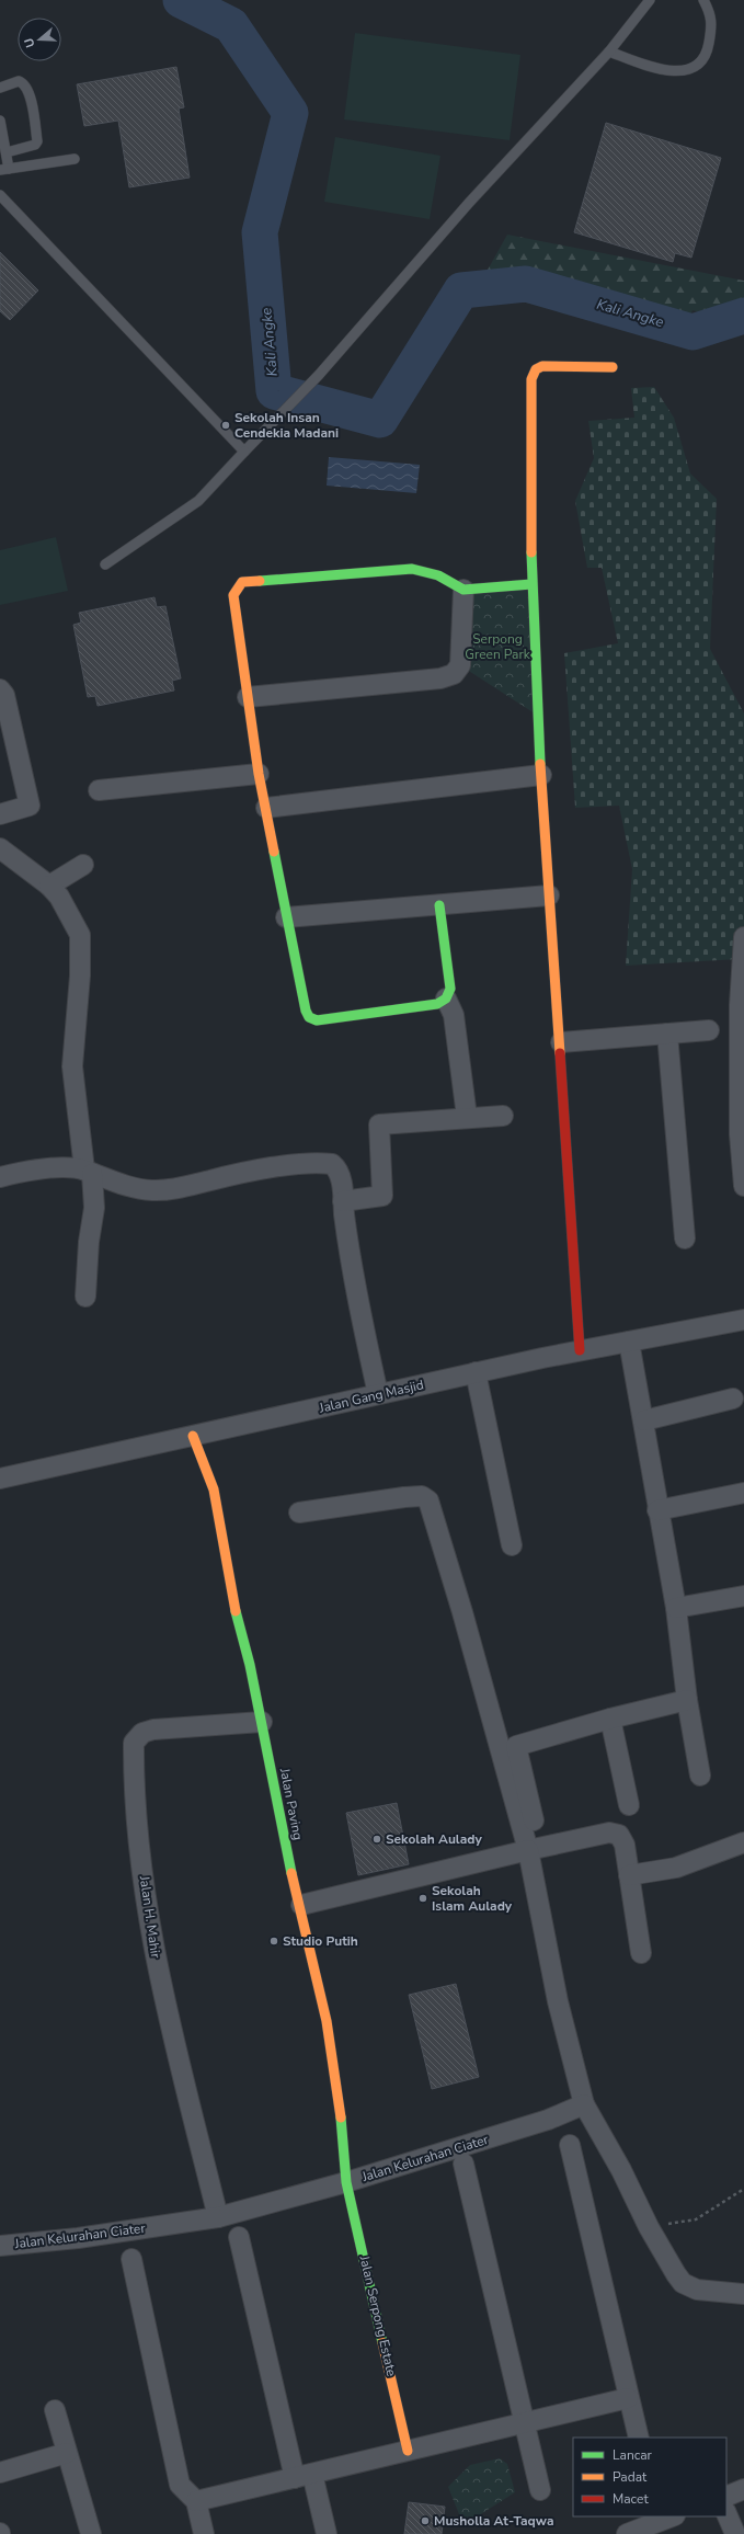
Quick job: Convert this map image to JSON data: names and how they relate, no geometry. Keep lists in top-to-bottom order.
{
  "streets": {
    "street": [
      "Jalan Gang Masjid",
      "Jalan Paving",
      "Jalan H. Mahir",
      "Jalan Kelurahan Ciater",
      "Jalan Serpong Estate"
    ]
  },
  "crossings": [
    ["Jalan Gang Masjid", "Jalan Paving"],
    ["Jalan Paving", "Jalan H. Mahir"],
    ["Jalan Paving", "Jalan Kelurahan Ciater"],
    ["Jalan Paving", "Jalan Serpong Estate"],
    ["Jalan H. Mahir", "Jalan Kelurahan Ciater"],
    ["Jalan Kelurahan Ciater", "Jalan Serpong Estate"]
  ],
  "water": ["Kali Angke"],
  "parks": ["Serpong Green Park"],
  "places": [
    "Sekolah Insan Cendekia Madani",
    "Sekolah Aulady",
    "Sekolah Islam Aulady",
    "Studio Putih",
    "Musholla At-Taqwa"
  ],
  "legend": ["Lancar", "Padat", "Macet"],
  "north": "left"
}
